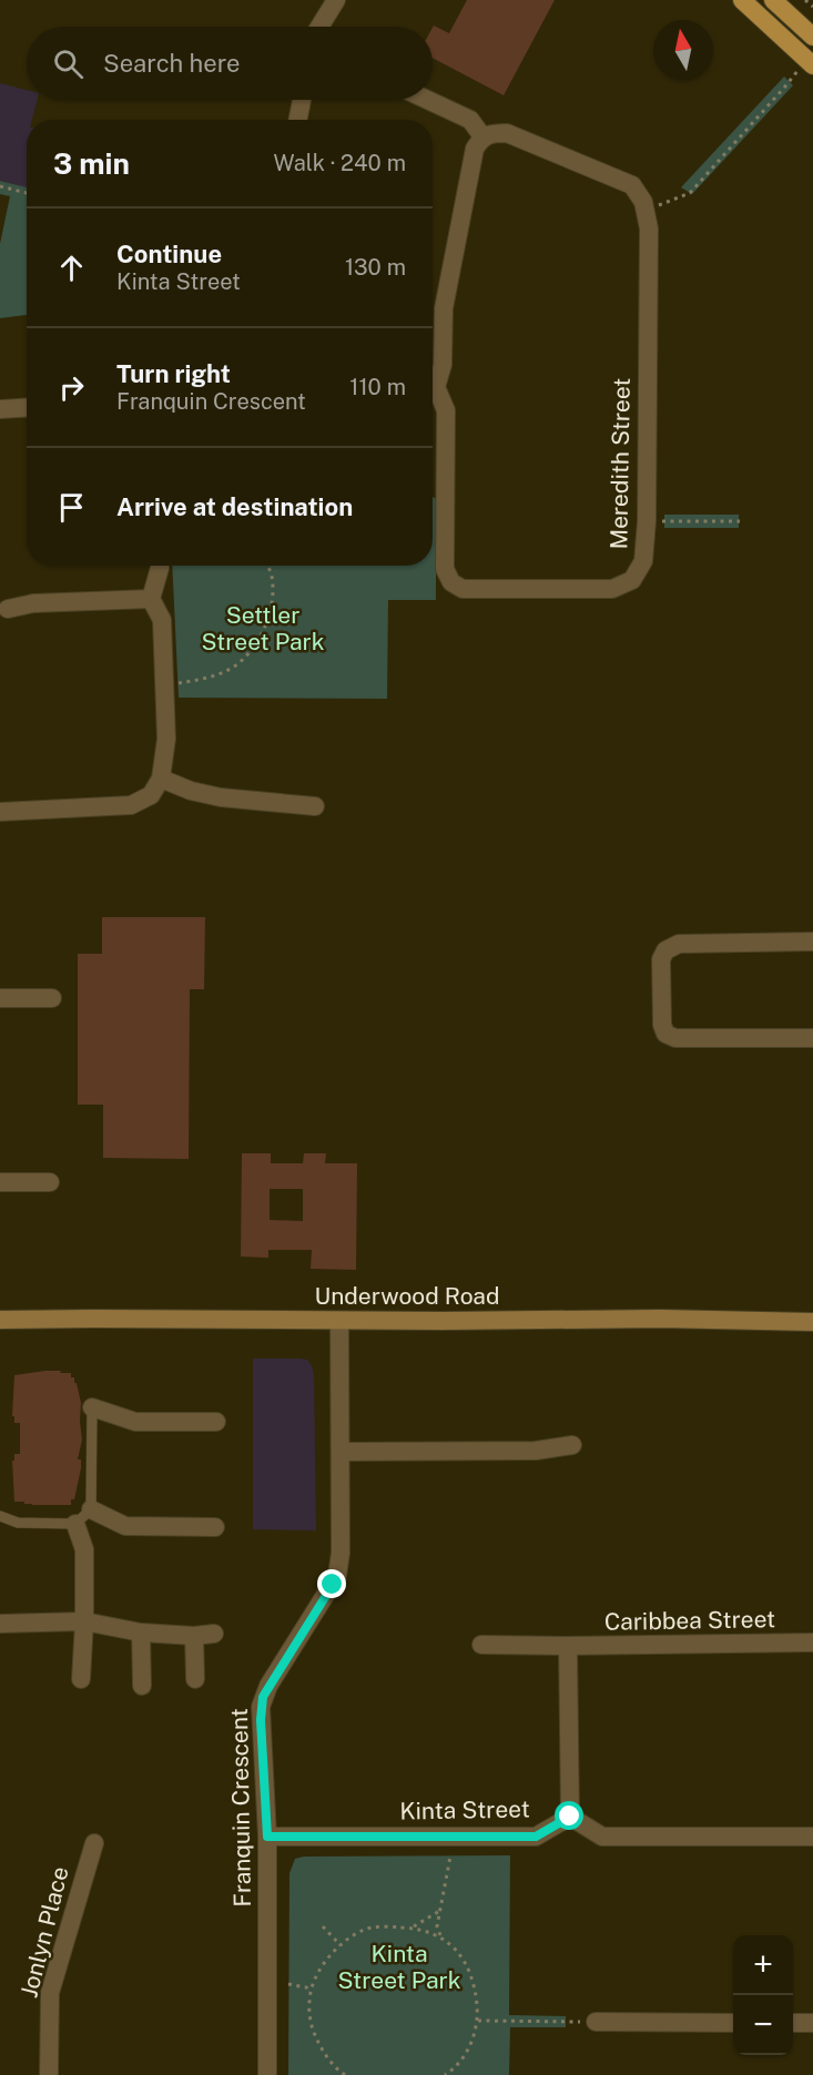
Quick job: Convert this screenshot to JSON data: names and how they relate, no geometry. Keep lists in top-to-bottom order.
{
  "streets": {
    "main road": ["Underwood Road"],
    "street": [
      "Meredith Street",
      "Caribbea Street",
      "Franquin Crescent",
      "Kinta Street",
      "Jonlyn Place"
    ]
  },
  "crossings": [
    ["Underwood Road", "Franquin Crescent"],
    ["Franquin Crescent", "Kinta Street"]
  ],
  "parks": ["Settler Street Park", "Kinta Street Park"],
  "north": "top",
  "page": {
    "search": "Search here",
    "heading": ["3 min", "Walk · 240 m"],
    "list": [
      ["Continue", "Kinta Street", "130 m"],
      ["Turn right", "Franquin Crescent", "110 m"],
      "Arrive at destination"
    ],
    "map_buttons": ["+", "−"]
  }
}
